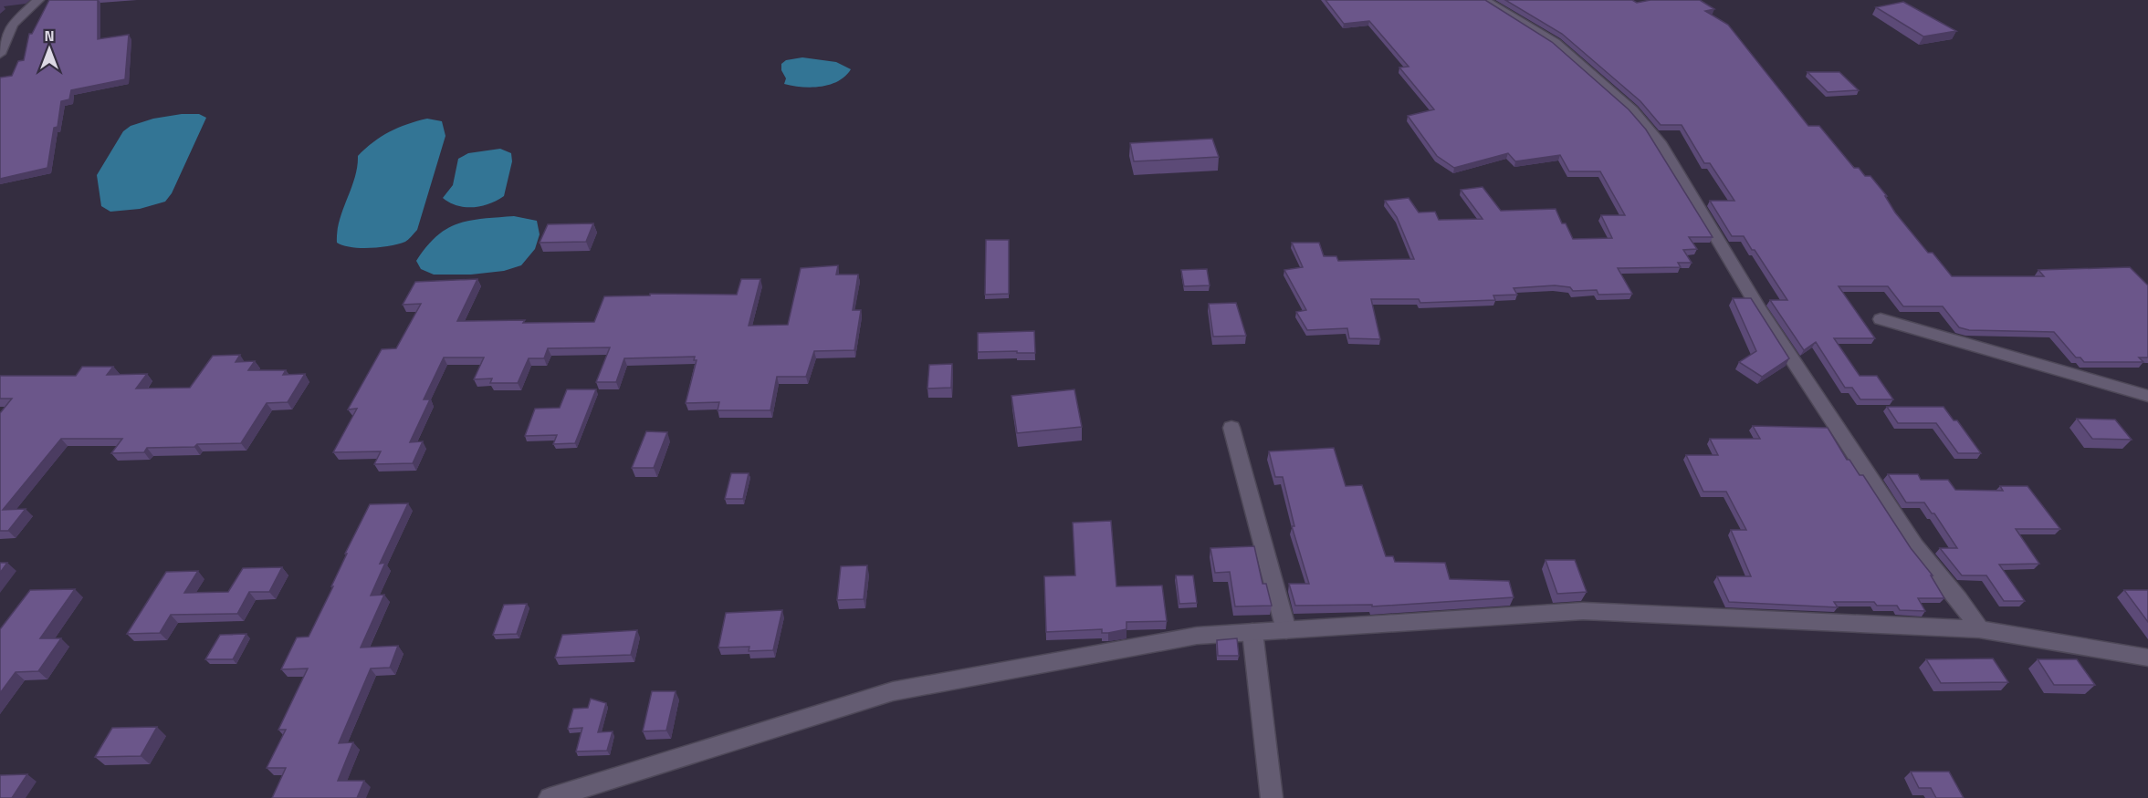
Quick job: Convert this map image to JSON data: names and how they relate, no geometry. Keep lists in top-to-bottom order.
{
  "north": "top"
}
